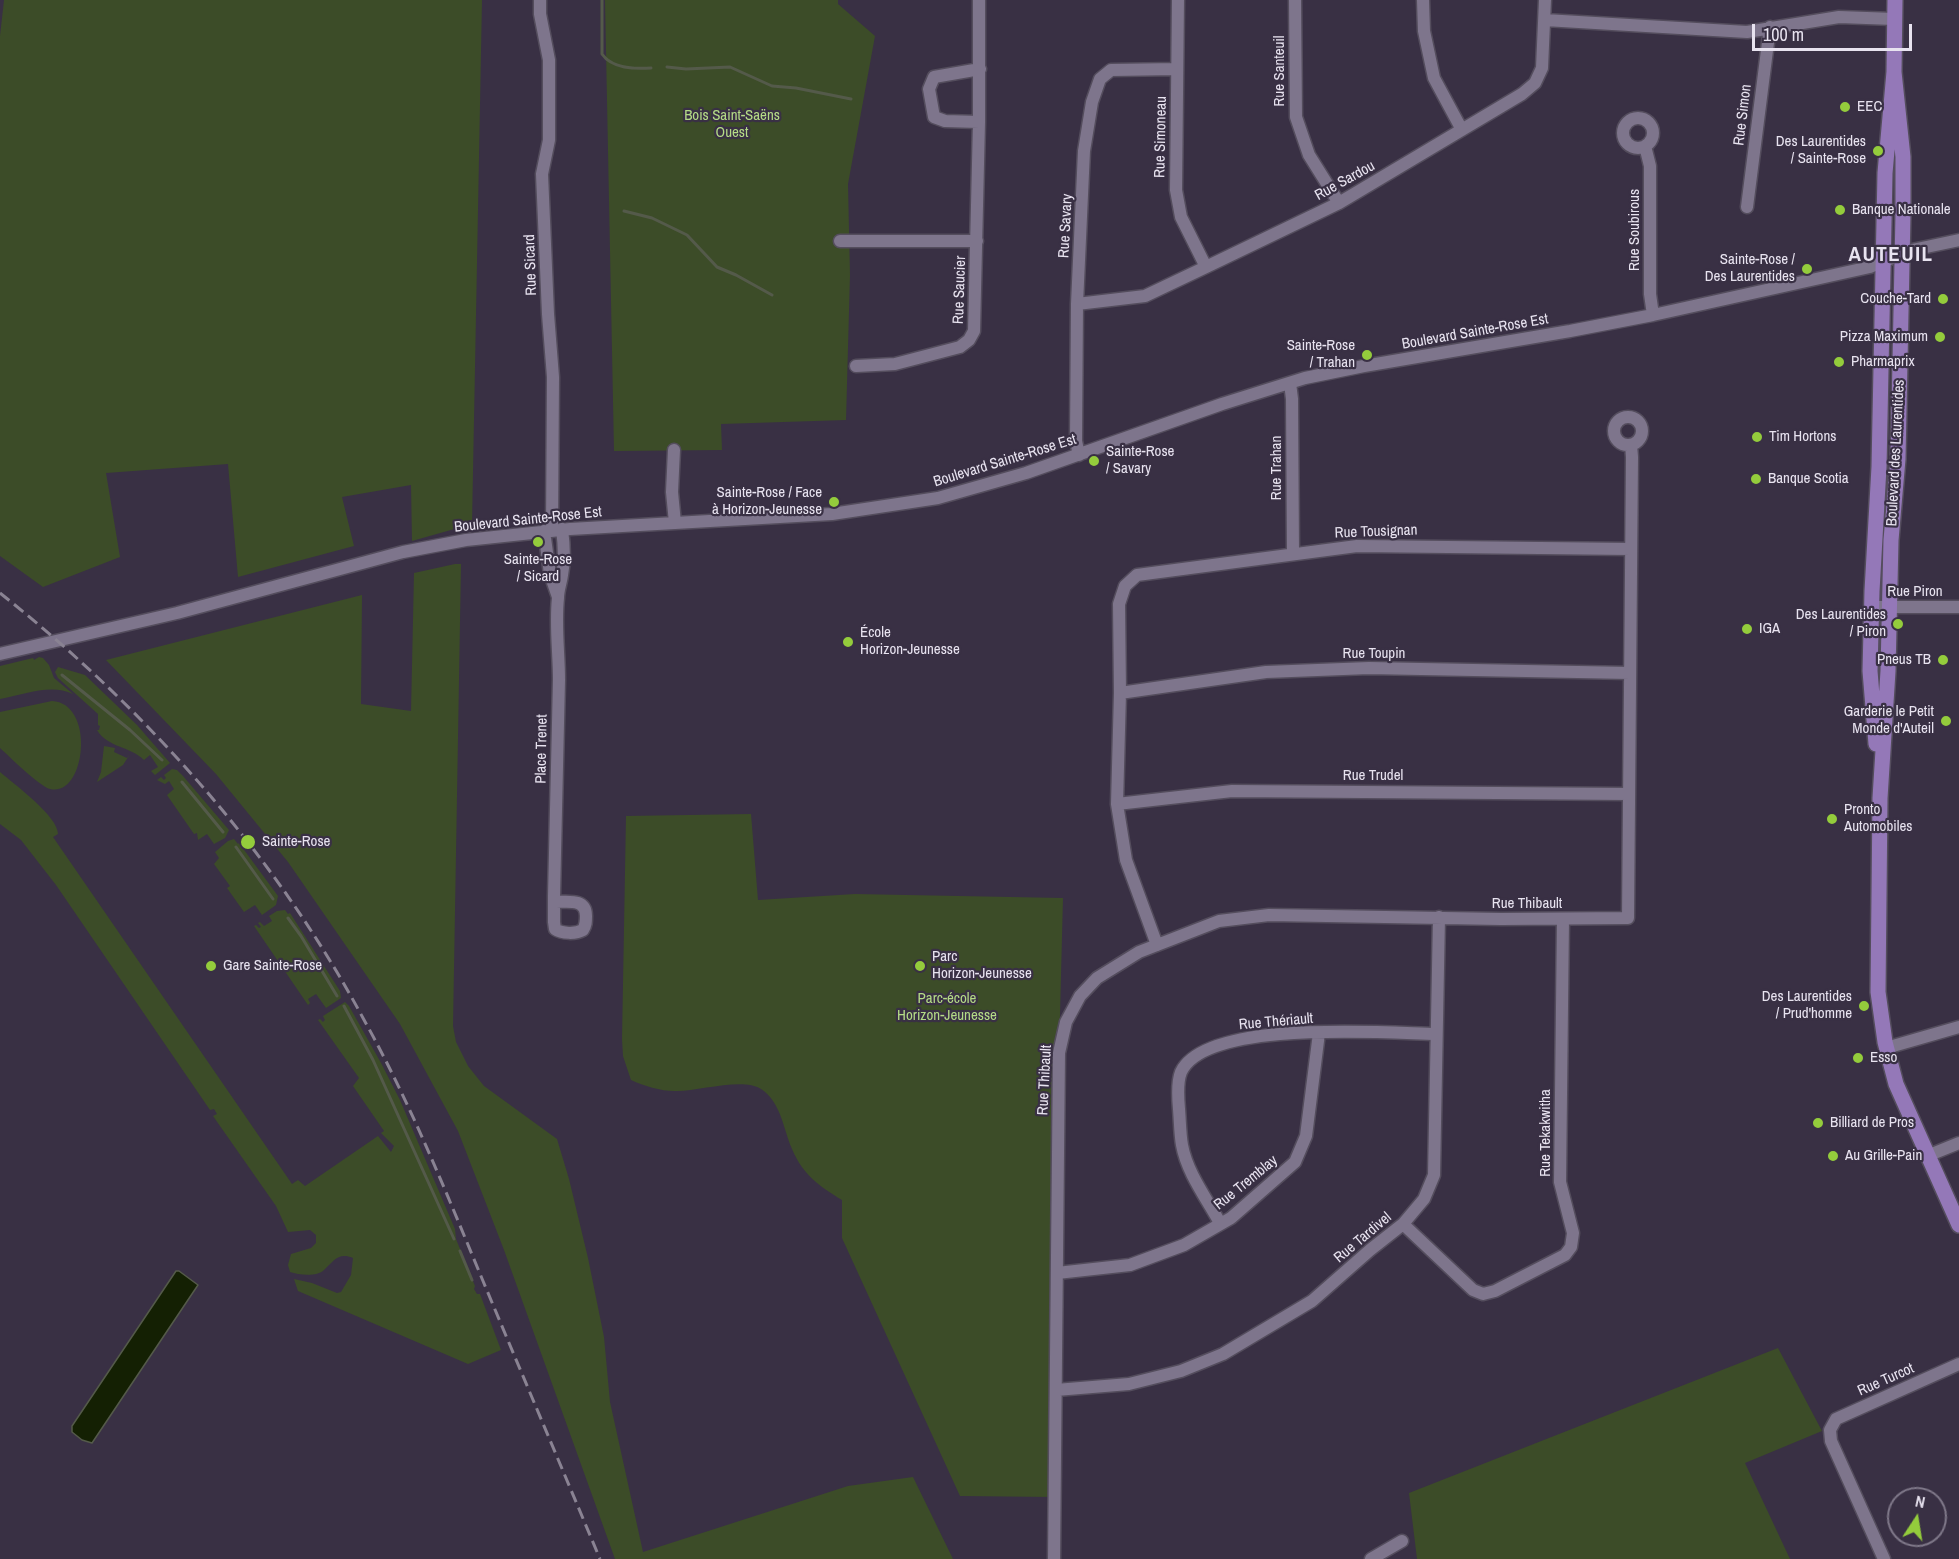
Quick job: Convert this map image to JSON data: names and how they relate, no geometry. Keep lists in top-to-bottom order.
{
  "streets": {
    "main road": ["Boulevard des Laurentides"],
    "street": [
      "Rue Santeuil",
      "Rue Simon",
      "Rue Simoneau",
      "Rue Sardou",
      "Rue Savary",
      "Rue Soubirous",
      "Rue Sicard",
      "Rue Saucier",
      "Boulevard Sainte-Rose Est",
      "Rue Trahan",
      "Rue Tousignan",
      "Rue Piron",
      "Rue Toupin",
      "Place Trenet",
      "Rue Trudel",
      "Rue Thibault",
      "Rue Thériault",
      "Rue Tekakwitha",
      "Rue Tremblay",
      "Rue Tardivel",
      "Rue Turcot"
    ]
  },
  "crossings": [
    ["Rue Santeuil", "Rue Sardou"],
    ["Rue Simoneau", "Rue Sardou"],
    ["Rue Simoneau", "Rue Savary"],
    ["Rue Sardou", "Rue Savary"],
    ["Rue Savary", "Boulevard Sainte-Rose Est"],
    ["Rue Soubirous", "Boulevard Sainte-Rose Est"],
    ["Rue Sicard", "Boulevard Sainte-Rose Est"],
    ["Rue Sicard", "Place Trenet"],
    ["Boulevard Sainte-Rose Est", "Boulevard des Laurentides"],
    ["Boulevard Sainte-Rose Est", "Rue Trahan"],
    ["Boulevard Sainte-Rose Est", "Place Trenet"],
    ["Boulevard des Laurentides", "Rue Piron"],
    ["Rue Trahan", "Rue Tousignan"],
    ["Rue Tousignan", "Rue Toupin"],
    ["Rue Tousignan", "Rue Trudel"],
    ["Rue Tousignan", "Rue Thibault"],
    ["Rue Trudel", "Rue Thibault"],
    ["Rue Thibault", "Rue Tekakwitha"],
    ["Rue Thibault", "Rue Tremblay"],
    ["Rue Thibault", "Rue Tardivel"],
    ["Rue Thériault", "Rue Tremblay"],
    ["Rue Thériault", "Rue Tardivel"],
    ["Rue Tekakwitha", "Rue Tardivel"]
  ],
  "districts": ["AUTEUIL"],
  "parks": ["Bois Saint-Saëns Ouest", "Parc-école Horizon-Jeunesse"],
  "places": [
    "EEC",
    "Des Laurentides / Sainte-Rose",
    "Banque Nationale",
    "Sainte-Rose / Des Laurentides",
    "Couche-Tard",
    "Pizza Maximum",
    "Sainte-Rose / Trahan",
    "Pharmaprix",
    "Tim Hortons",
    "Sainte-Rose / Savary",
    "Banque Scotia",
    "Sainte-Rose / Face à Horizon-Jeunesse",
    "Sainte-Rose / Sicard",
    "Des Laurentides / Piron",
    "IGA",
    "École Horizon-Jeunesse",
    "Pneus TB",
    "Garderie le Petit Monde d'Auteil",
    "Pronto Automobiles",
    "Sainte-Rose",
    "Gare Sainte-Rose",
    "Parc Horizon-Jeunesse",
    "Des Laurentides / Prud'homme",
    "Esso",
    "Billiard de Pros",
    "Au Grille-Pain"
  ],
  "scale_bar": "100 m",
  "north": "top"
}
